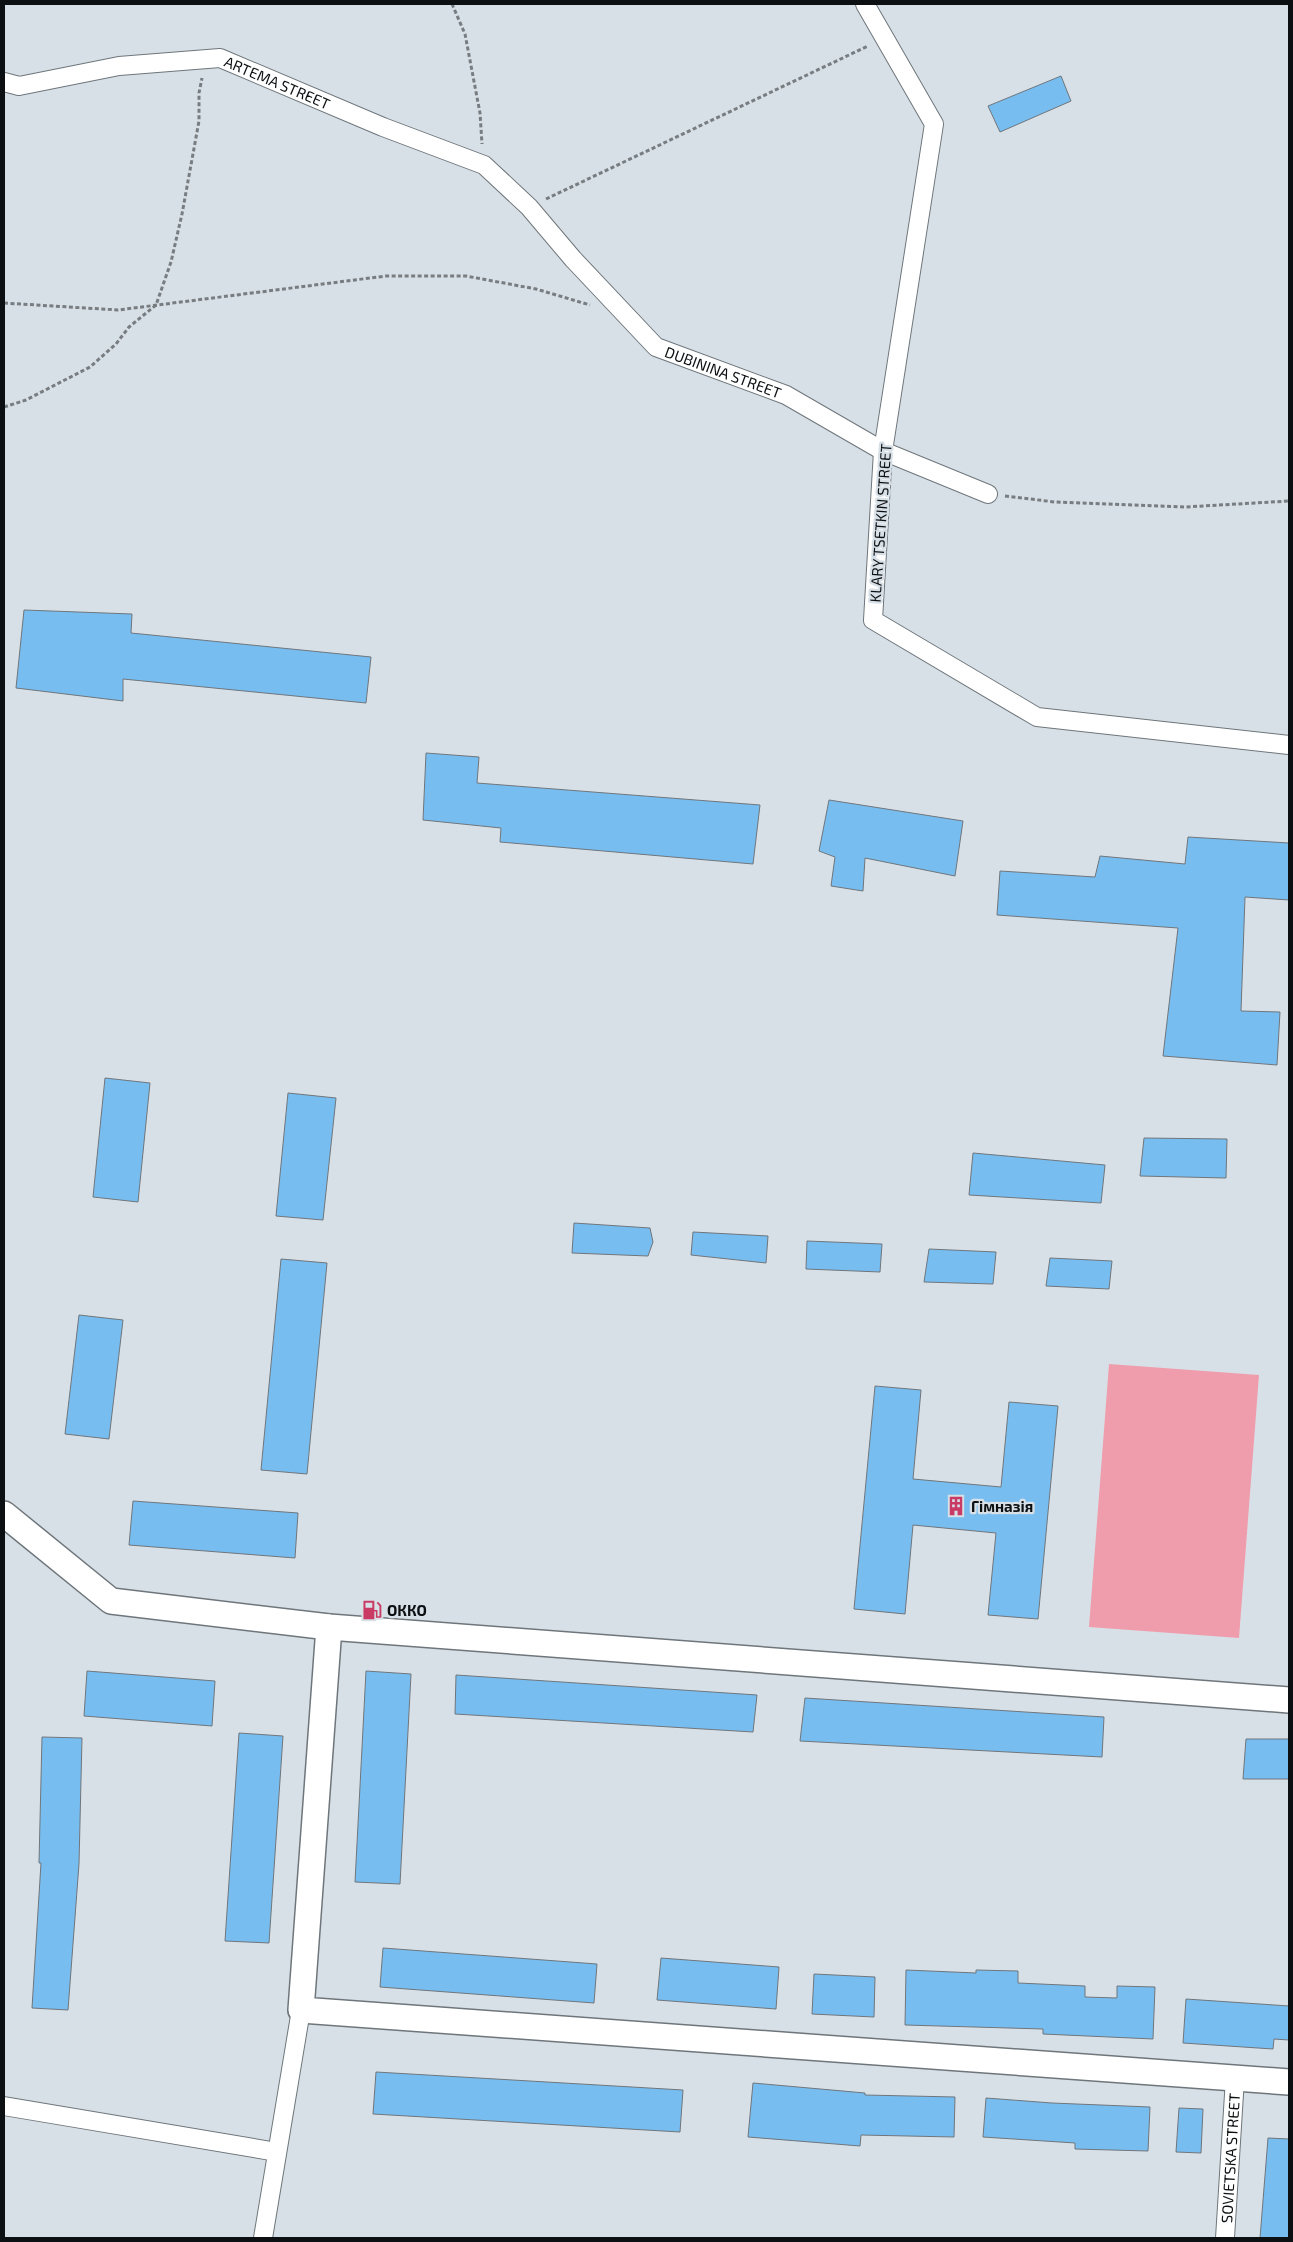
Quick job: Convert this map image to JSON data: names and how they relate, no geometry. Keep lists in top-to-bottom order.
{
  "streets": {
    "street": [
      "ARTEMA STREET",
      "DUBININA STREET",
      "KLARY TSETKIN STREET",
      "SOVIETSKA STREET"
    ]
  },
  "crossings": [
    ["ARTEMA STREET", "DUBININA STREET"],
    ["DUBININA STREET", "KLARY TSETKIN STREET"]
  ],
  "places": {
    "building": ["Гімназія"],
    "fuel station": ["ОККО"]
  }
}
